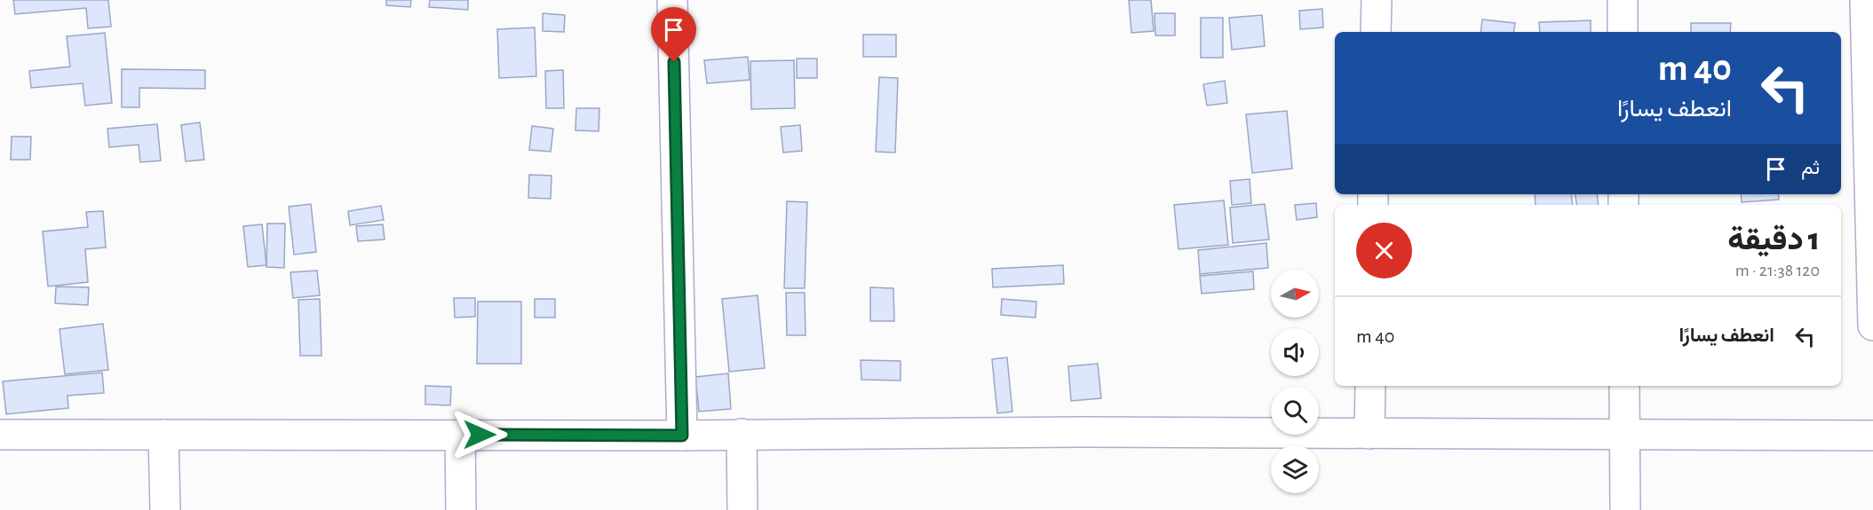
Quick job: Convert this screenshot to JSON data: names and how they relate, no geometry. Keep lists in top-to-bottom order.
{
  "north": "right",
  "page": {
    "turn": ["40 m", "انعطف يسارًا"],
    "then": "ثم",
    "heading": ["1 دقيقة", "120 m · 21:38"],
    "list": [
      {
        "name": "انعطف يسارًا",
        "value": "40 m"
      }
    ]
  }
}
